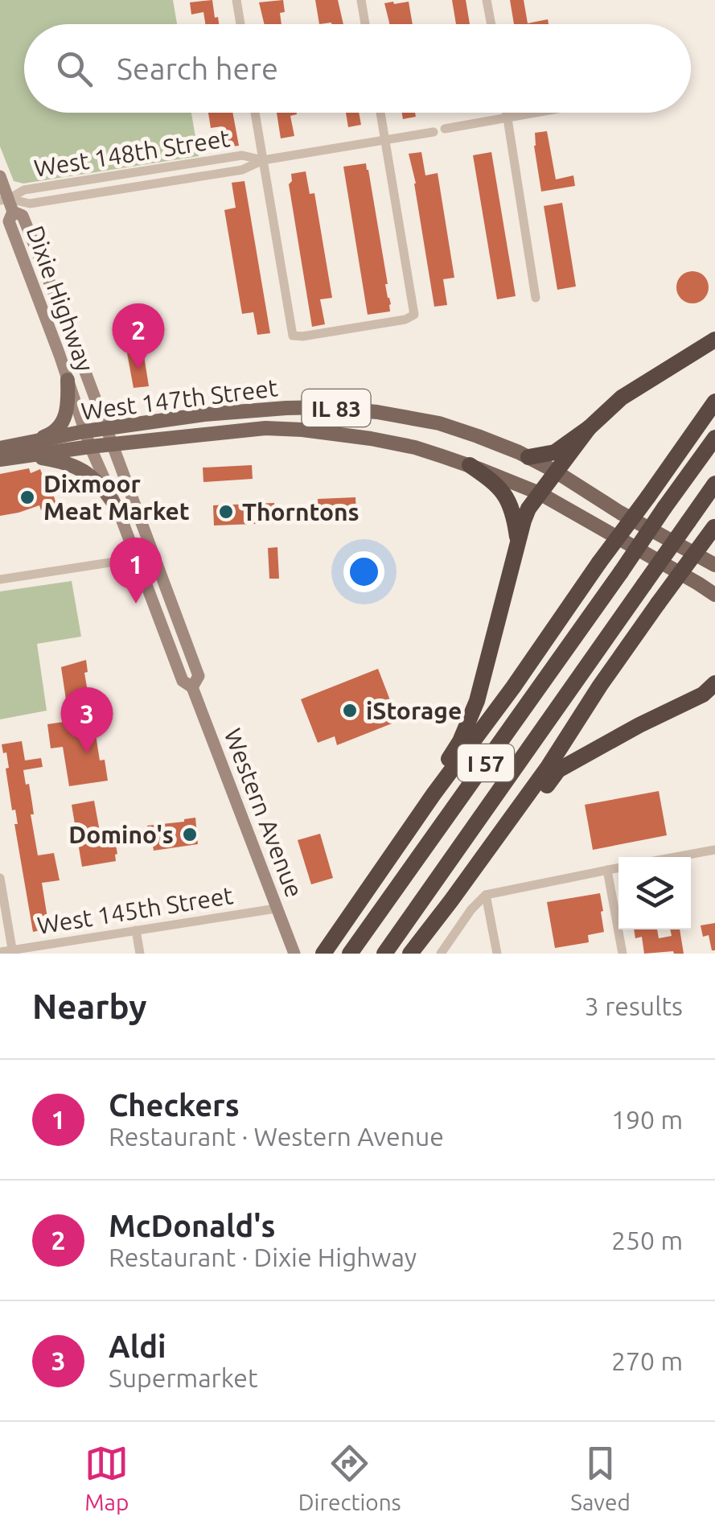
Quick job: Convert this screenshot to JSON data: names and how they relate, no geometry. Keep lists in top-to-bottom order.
{
  "streets": {
    "highway": ["I 57"],
    "main road": [
      "Dixie Highway",
      "West 147th Street",
      "IL 83",
      "Western Avenue"
    ],
    "street": ["West 148th Street", "West 145th Street"]
  },
  "crossings": [
    ["West 148th Street", "Dixie Highway"],
    ["Dixie Highway", "West 147th Street"],
    ["Dixie Highway", "Western Avenue"],
    ["West 147th Street", "Western Avenue"],
    ["Western Avenue", "West 145th Street"]
  ],
  "places": [
    "Dixmoor Meat Market",
    "Thorntons",
    "iStorage",
    "Domino's"
  ],
  "page": {
    "search": "Search here",
    "pins": ["2", "1", "3"],
    "heading": ["Nearby", "3 results"],
    "list": [
      {
        "mark": "1",
        "name": "Checkers",
        "note": "Restaurant · Western Avenue",
        "value": "190 m"
      },
      {
        "mark": "2",
        "name": "McDonald's",
        "note": "Restaurant · Dixie Highway",
        "value": "250 m"
      },
      {
        "mark": "3",
        "name": "Aldi",
        "note": "Supermarket",
        "value": "270 m"
      }
    ],
    "nav": ["Map", "Directions", "Saved"]
  }
}
